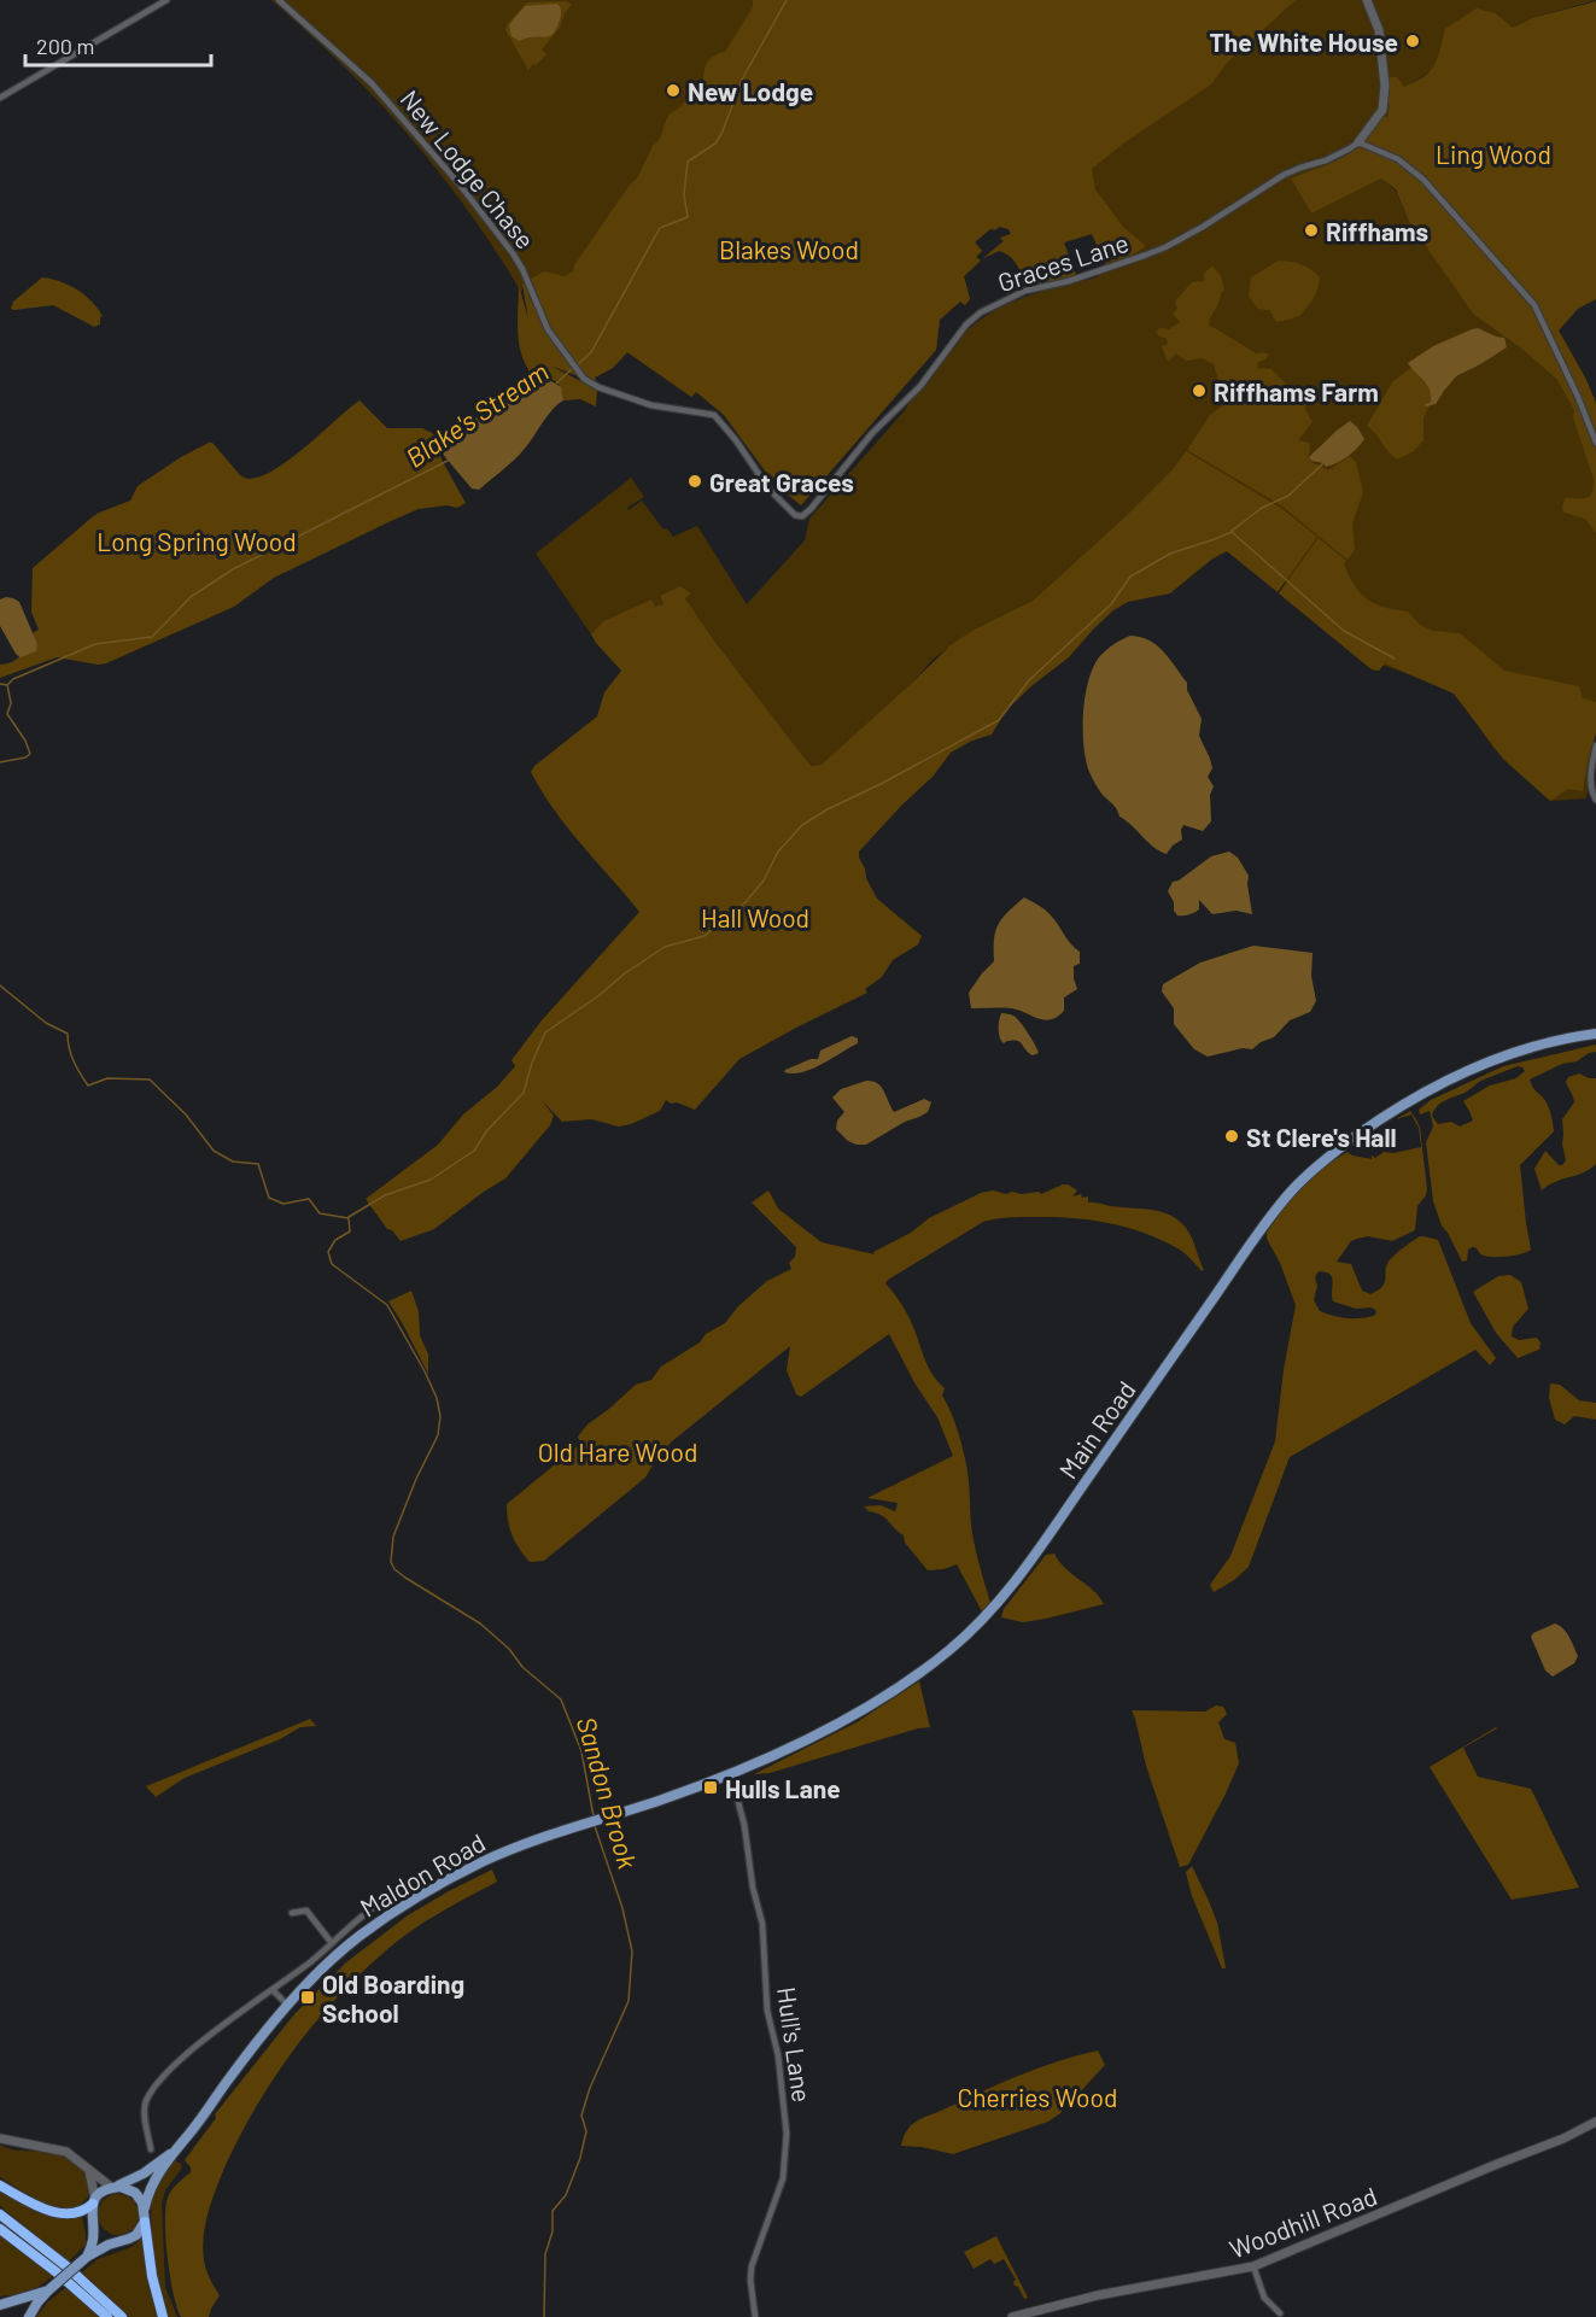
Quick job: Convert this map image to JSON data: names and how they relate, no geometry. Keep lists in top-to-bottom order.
{
  "streets": {
    "main road": ["Main Road", "Maldon Road"],
    "street": [
      "New Lodge Chase",
      "Graces Lane",
      "Hull's Lane",
      "Woodhill Road"
    ]
  },
  "crossings": [
    ["New Lodge Chase", "Graces Lane"],
    ["Main Road", "Maldon Road"],
    ["Main Road", "Hull's Lane"]
  ],
  "water": ["Blake's Stream", "Sandon Brook"],
  "parks": [
    "Ling Wood",
    "Blakes Wood",
    "Long Spring Wood",
    "Hall Wood",
    "Old Hare Wood",
    "Cherries Wood"
  ],
  "places": {
    "other": [
      "The White House",
      "New Lodge",
      "Riffhams",
      "Riffhams Farm",
      "Great Graces",
      "St Clere's Hall"
    ],
    "transit": ["Hulls Lane", "Old Boarding School"]
  },
  "scale_bar": "200 m"
}
